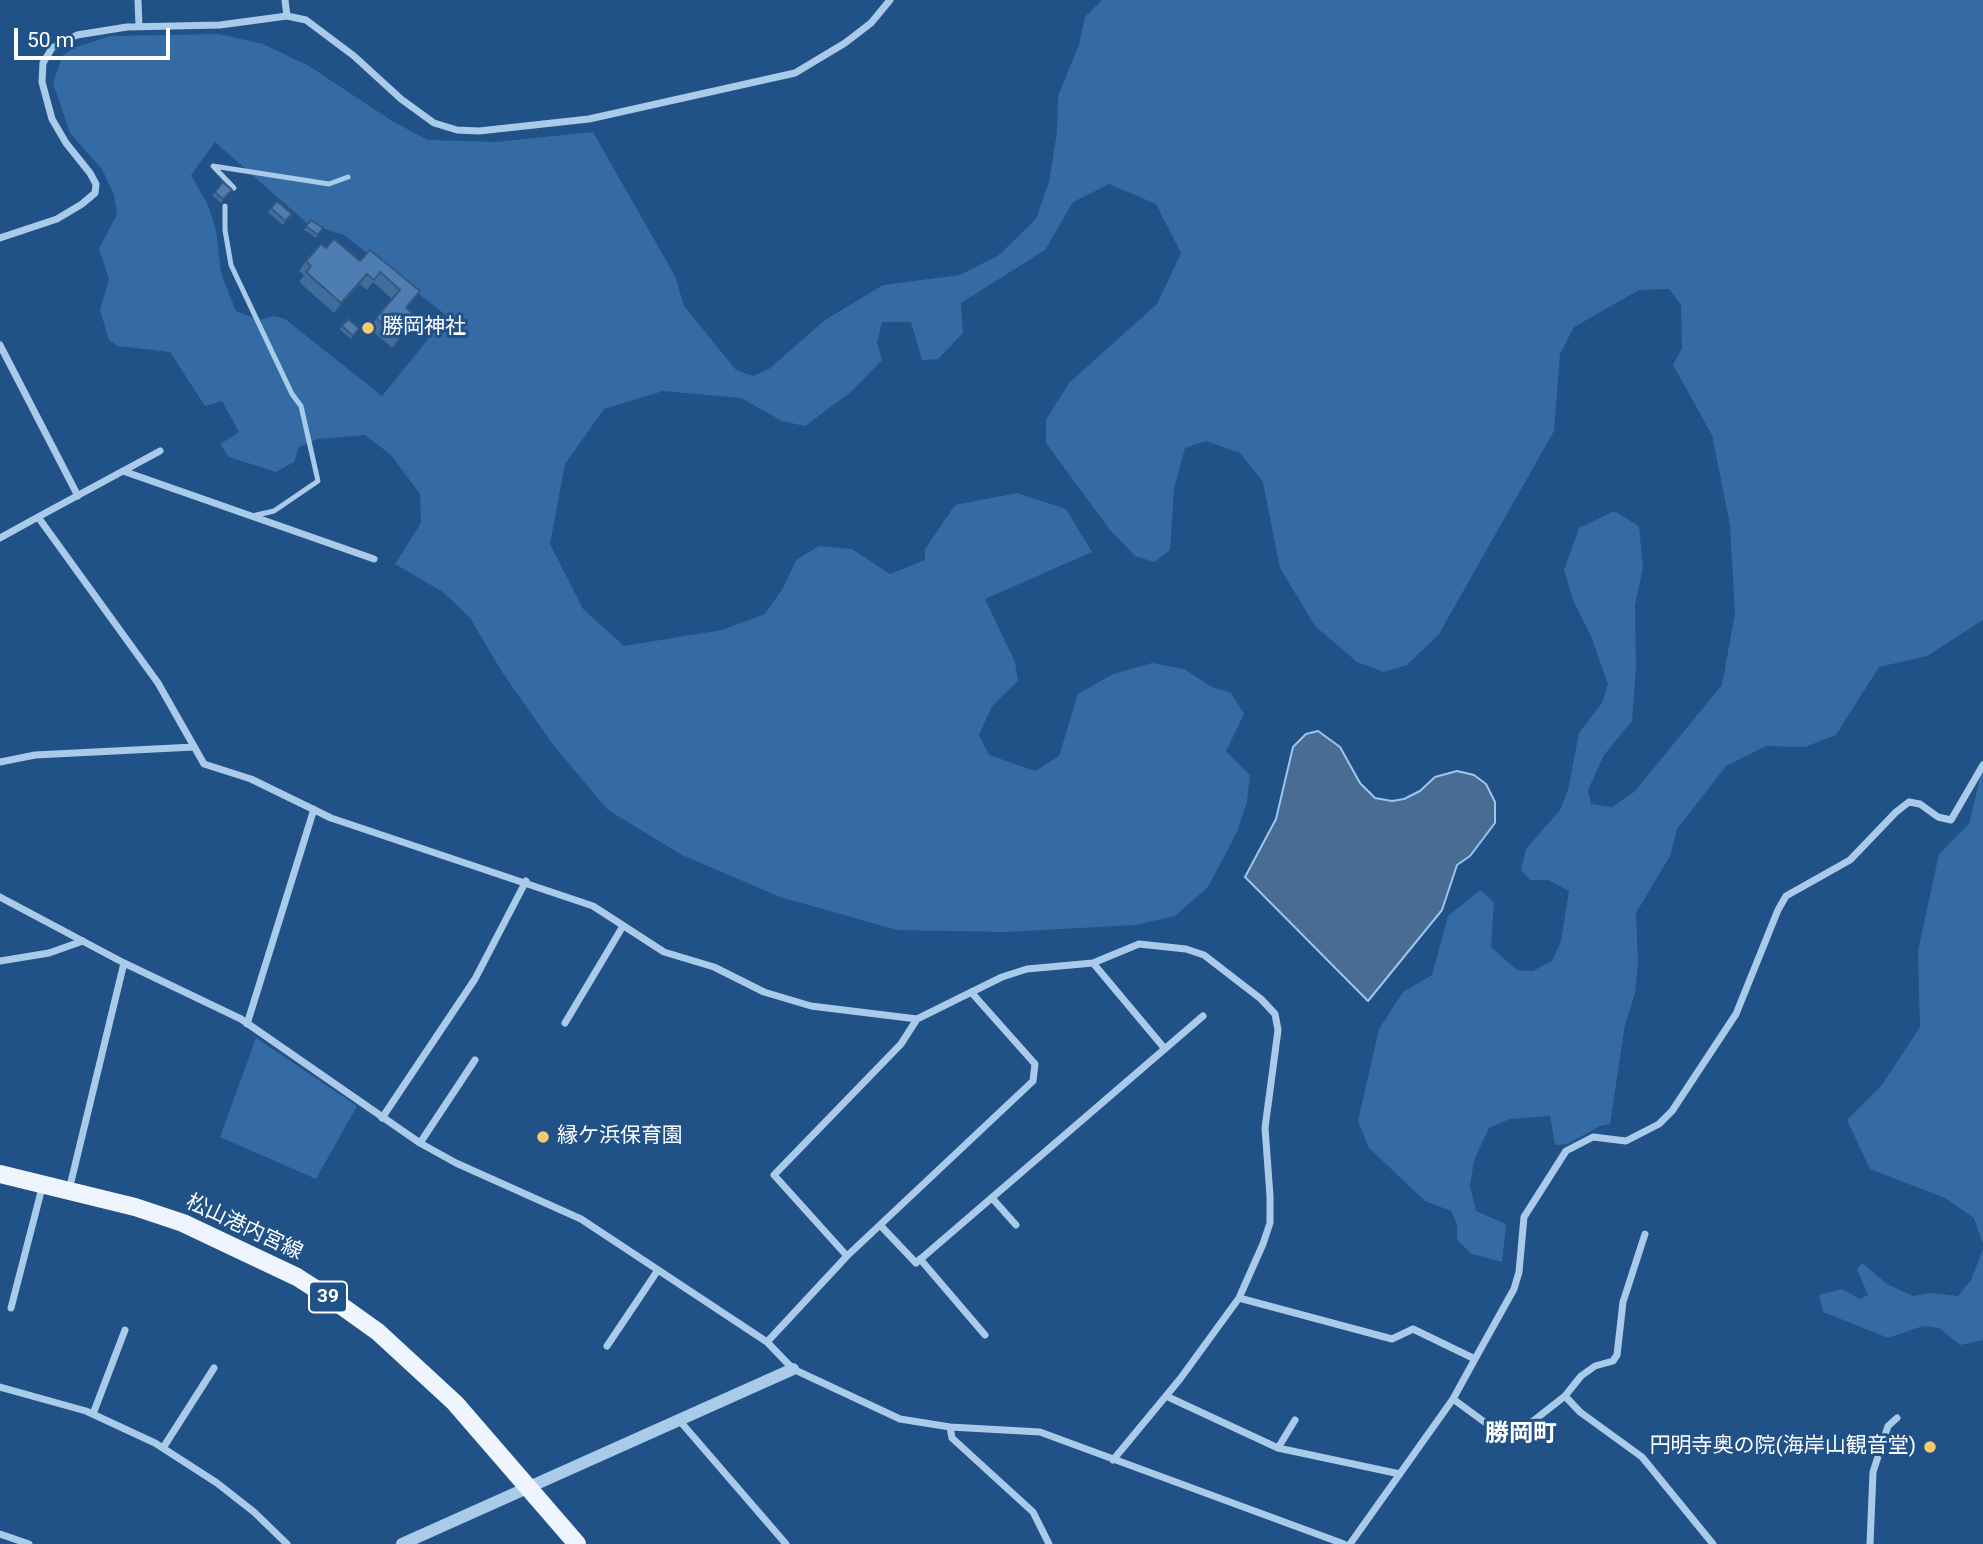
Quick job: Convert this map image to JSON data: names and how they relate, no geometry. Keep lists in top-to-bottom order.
{
  "streets": {
    "main road": ["松山港内宮線", "39"]
  },
  "districts": ["勝岡町"],
  "places": ["勝岡神社", "縁ケ浜保育園", "円明寺奥の院(海岸山観音堂)"],
  "scale_bar": "50 m"
}
